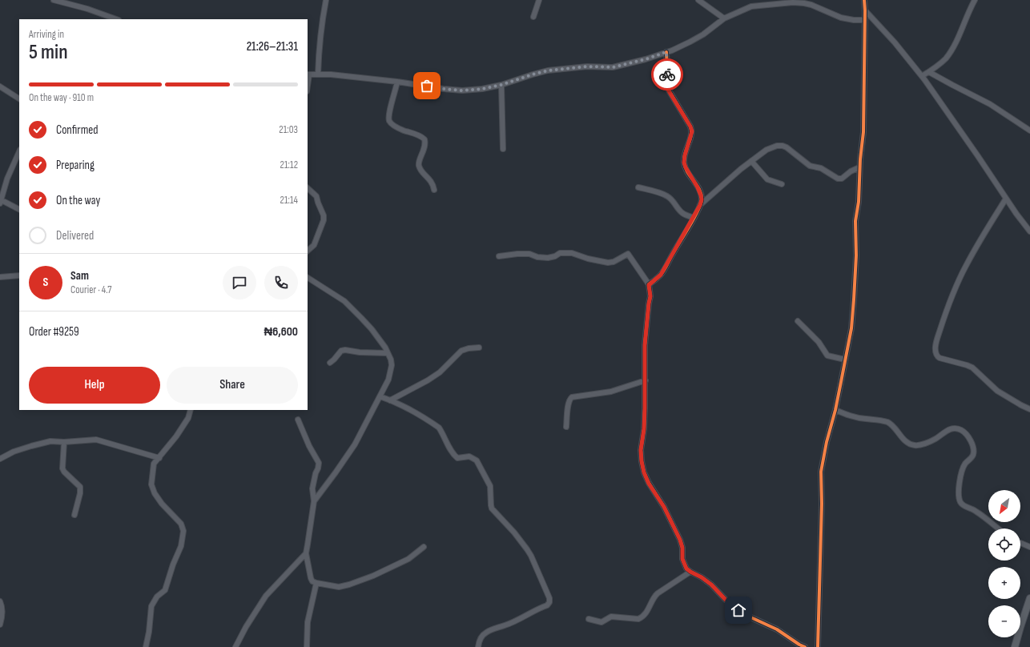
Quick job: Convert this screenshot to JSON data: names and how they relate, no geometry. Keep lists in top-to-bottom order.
{
  "north": "bottom left",
  "page": {
    "heading": ["5 min", "Arriving in", "21:26–21:31"],
    "panel": [
      "Sam",
      "Courier · 4.7",
      "Order #9259",
      "₦6,600"
    ],
    "bar": "On the way · 910 m",
    "list": [
      ["Confirmed", "21:03"],
      ["Preparing", "21:12"],
      ["On the way", "21:14"],
      "Delivered"
    ],
    "round": "S",
    "buttons": ["Help", "Share"],
    "map_buttons": ["+", "−"]
  }
}
